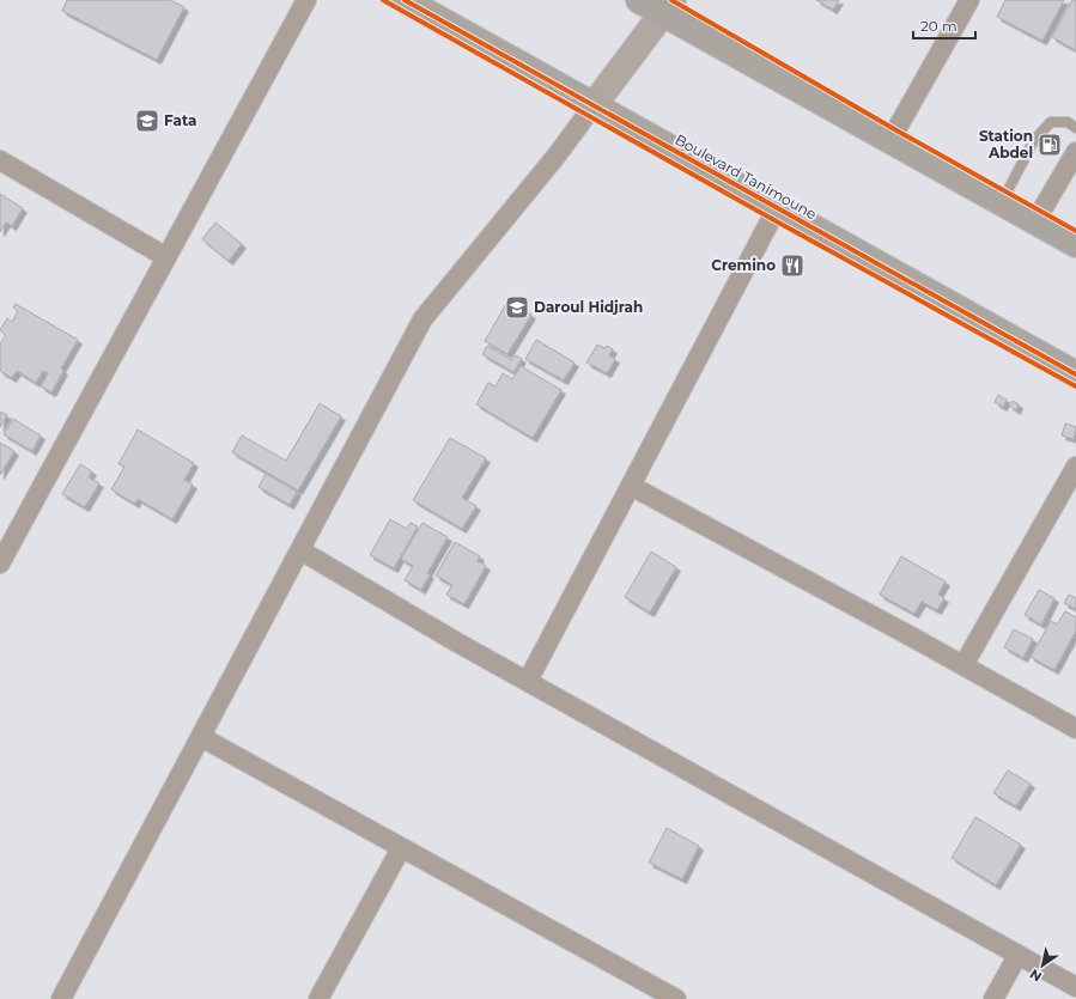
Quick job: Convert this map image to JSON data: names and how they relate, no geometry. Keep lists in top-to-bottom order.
{
  "streets": {
    "main road": ["Boulevard Tanimoune"]
  },
  "places": {
    "school or university": ["Fata", "Daroul Hidjrah"],
    "fuel station": ["Station Abdel"],
    "restaurant": ["Cremino"]
  },
  "scale_bar": "20 m",
  "north": "bottom left"
}
